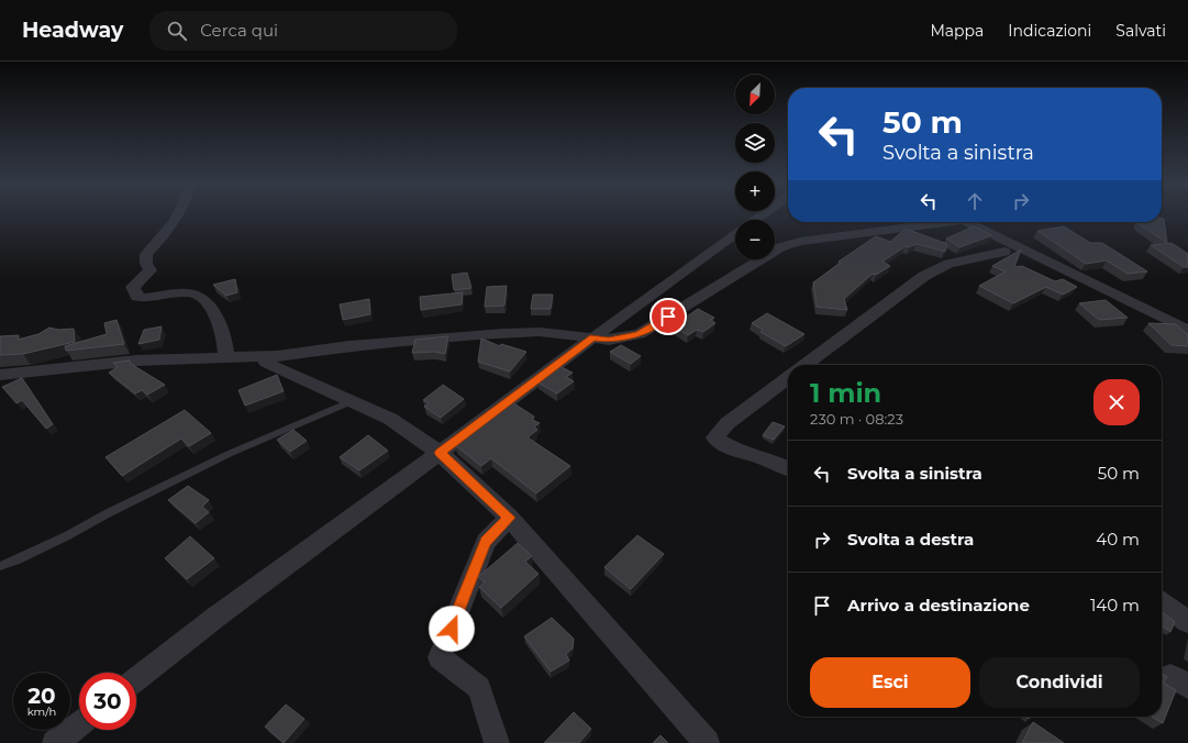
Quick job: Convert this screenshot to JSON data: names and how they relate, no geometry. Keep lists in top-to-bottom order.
{
  "north": "bottom left",
  "page": {
    "header": "Headway",
    "search": "Cerca qui",
    "nav": ["Mappa", "Indicazioni", "Salvati"],
    "map_buttons": ["+", "−"],
    "turn": ["50 m", "Svolta a sinistra"],
    "heading": ["1 min", "230 m · 08:23"],
    "list": [
      {
        "name": "Svolta a sinistra",
        "value": "50 m"
      },
      {
        "name": "Svolta a destra",
        "value": "40 m"
      },
      {
        "name": "Arrivo a destinazione",
        "value": "140 m"
      }
    ],
    "buttons": ["Esci", "Condividi"],
    "speed": "20 km/h",
    "limit": "30"
  }
}
